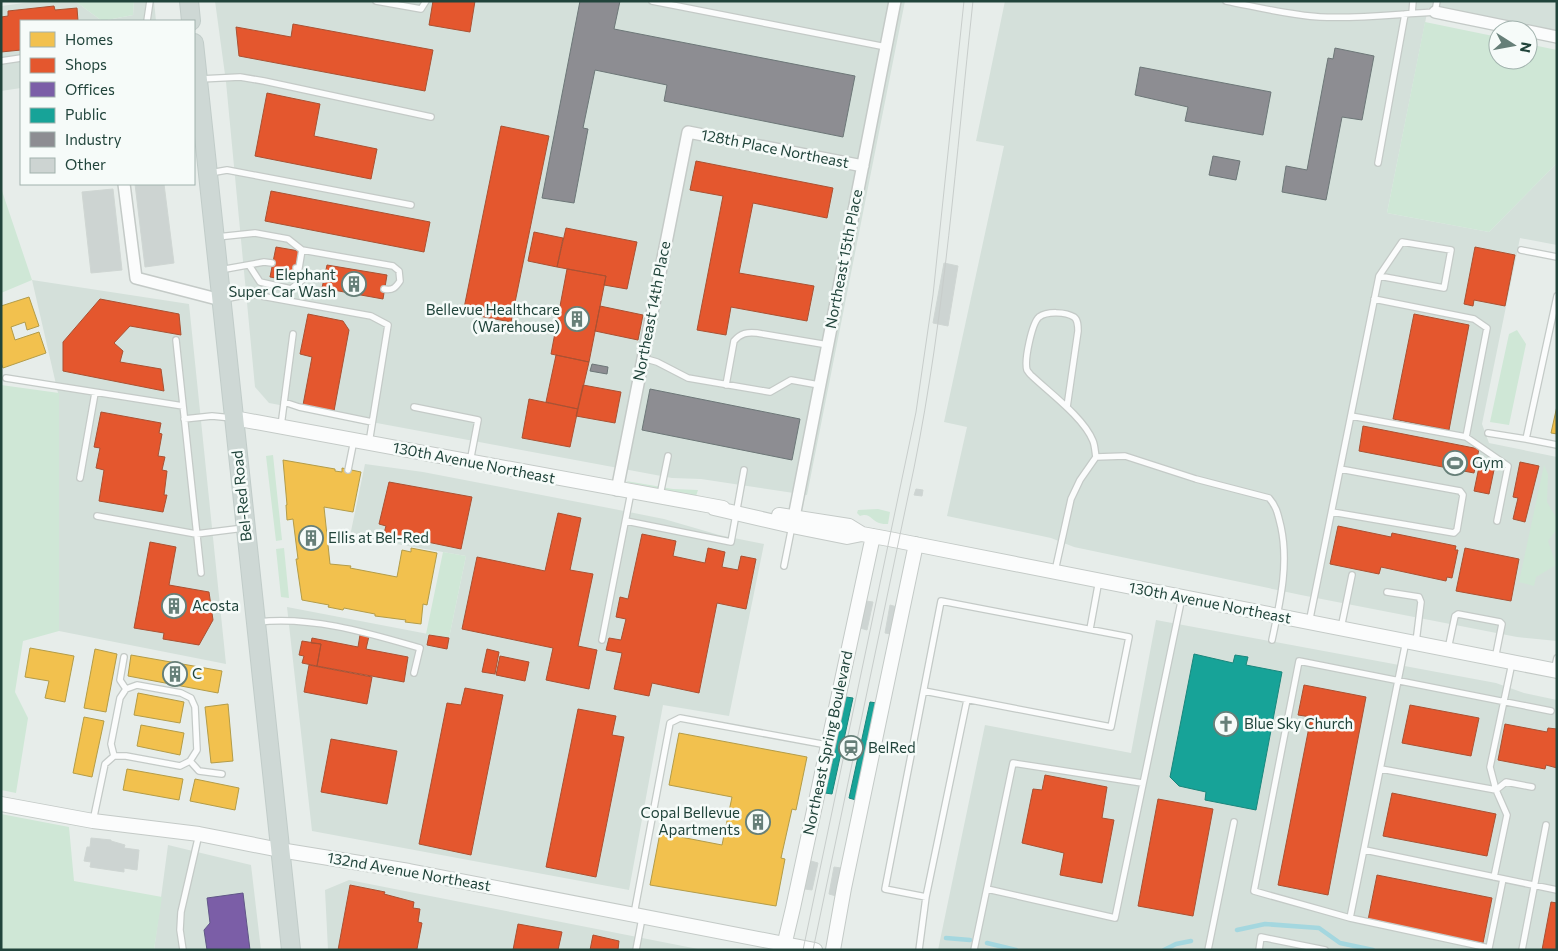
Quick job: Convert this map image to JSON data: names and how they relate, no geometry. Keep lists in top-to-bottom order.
{
  "streets": {
    "main road": ["Bel-Red Road"],
    "street": [
      "128th Place Northeast",
      "Northeast 15th Place",
      "Northeast 14th Place",
      "130th Avenue Northeast",
      "Northeast Spring Boulevard",
      "132nd Avenue Northeast"
    ]
  },
  "crossings": [
    ["128th Place Northeast", "Northeast 15th Place"],
    ["128th Place Northeast", "Northeast 14th Place"],
    ["Northeast 15th Place", "130th Avenue Northeast"],
    ["Northeast 14th Place", "130th Avenue Northeast"],
    ["130th Avenue Northeast", "Bel-Red Road"],
    ["130th Avenue Northeast", "Northeast Spring Boulevard"],
    ["Bel-Red Road", "132nd Avenue Northeast"],
    ["Northeast Spring Boulevard", "132nd Avenue Northeast"]
  ],
  "places": {
    "building": [
      "Elephant Super Car Wash",
      "Bellevue Healthcare (Warehouse)",
      "Ellis at Bel-Red",
      "Acosta",
      "C",
      "Copal Bellevue Apartments"
    ],
    "sports": ["Gym"],
    "church": ["Blue Sky Church"],
    "station": ["BelRed"]
  },
  "legend": [
    "Homes",
    "Shops",
    "Offices",
    "Public",
    "Industry",
    "Other"
  ],
  "north": "right"
}
